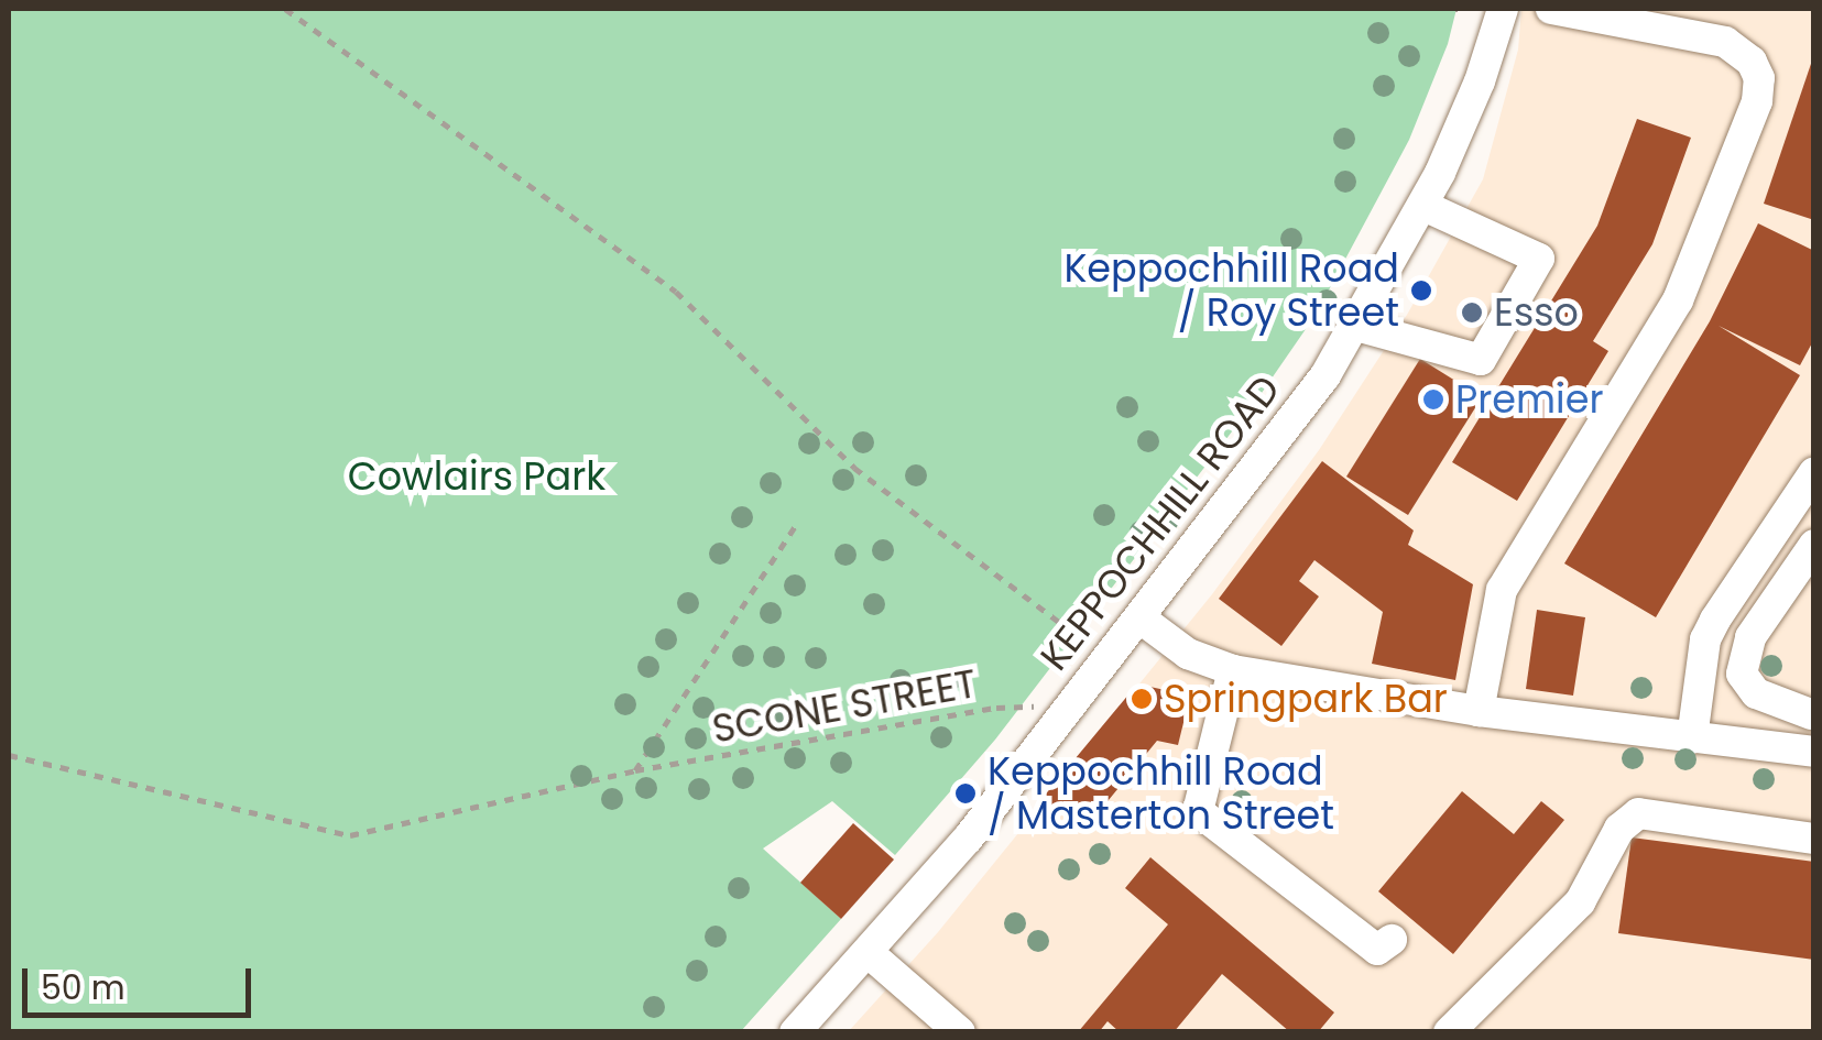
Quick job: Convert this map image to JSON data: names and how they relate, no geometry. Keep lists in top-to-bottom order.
{
  "streets": {
    "street": ["KEPPOCHHILL ROAD"],
    "path": ["SCONE STREET"]
  },
  "crossings": [
    ["KEPPOCHHILL ROAD", "SCONE STREET"]
  ],
  "parks": ["Cowlairs Park"],
  "places": [
    "Keppochhill Road / Roy Street",
    "Esso",
    "Premier",
    "Springpark Bar",
    "Keppochhill Road / Masterton Street"
  ],
  "scale_bar": "50 m"
}
